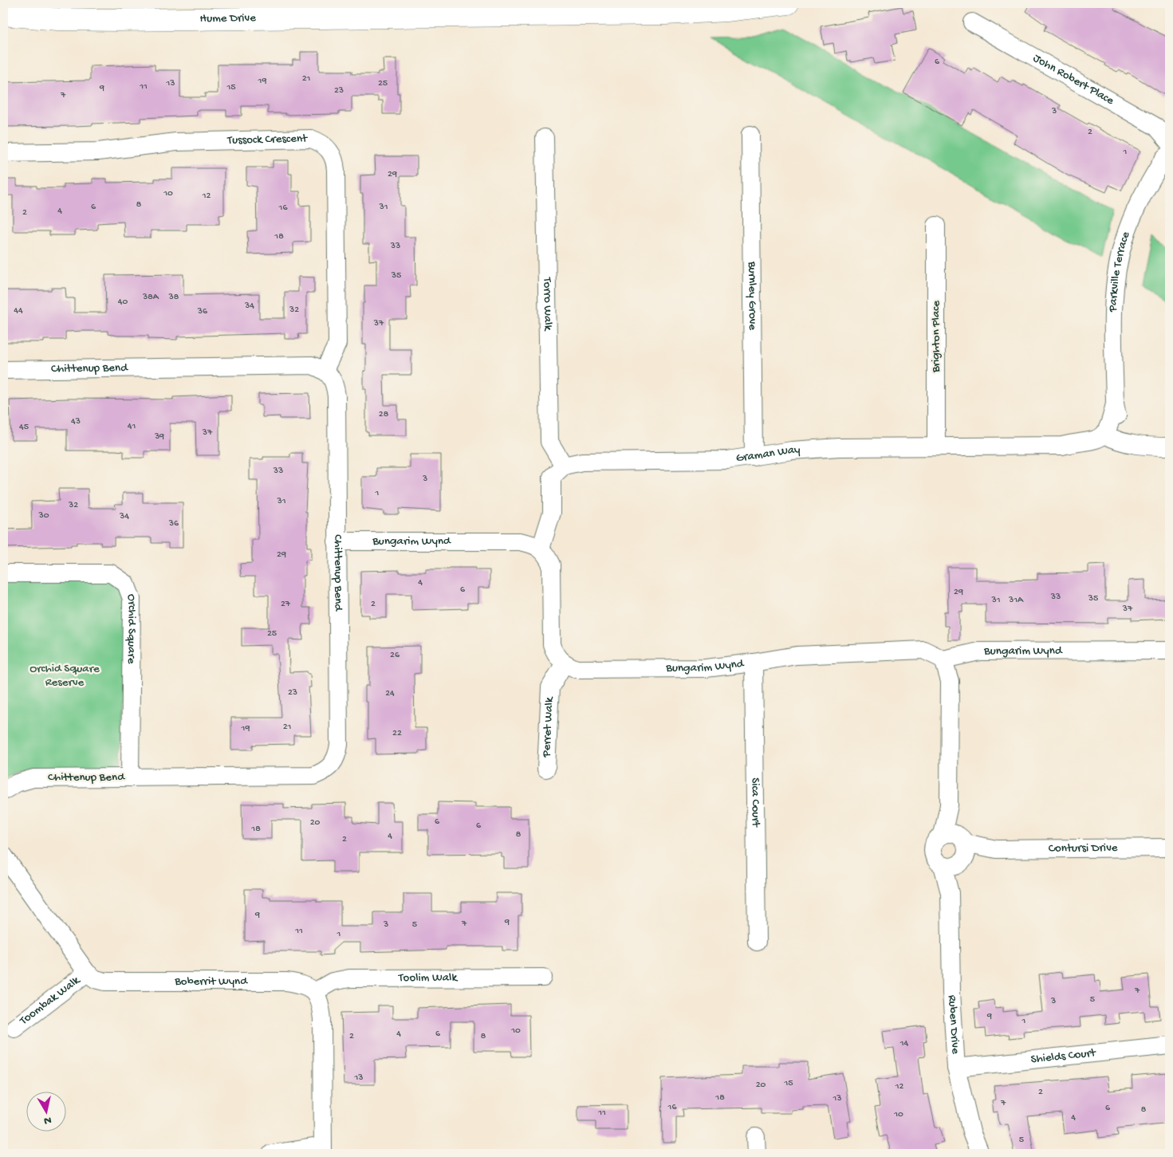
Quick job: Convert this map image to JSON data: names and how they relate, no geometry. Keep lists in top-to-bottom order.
{
  "streets": {
    "street": [
      "Hume Drive",
      "John Robert Place",
      "Tussock Crescent",
      "Parkville Terrace",
      "Burnley Grove",
      "Torro Walk",
      "Brighton Place",
      "Chittenup Bend",
      "Graman Way",
      "Bungarim Wynd",
      "Orchid Square",
      "Perret Walk",
      "Sica Court",
      "Contursi Drive",
      "Toolim Walk",
      "Boberrit Wynd",
      "Toombak Walk",
      "Ruben Drive",
      "Shields Court"
    ]
  },
  "crossings": [
    ["Tussock Crescent", "Chittenup Bend"],
    ["Parkville Terrace", "Graman Way"],
    ["Burnley Grove", "Graman Way"],
    ["Torro Walk", "Graman Way"],
    ["Brighton Place", "Graman Way"],
    ["Chittenup Bend", "Bungarim Wynd"],
    ["Chittenup Bend", "Orchid Square"],
    ["Bungarim Wynd", "Perret Walk"],
    ["Bungarim Wynd", "Sica Court"],
    ["Bungarim Wynd", "Ruben Drive"],
    ["Contursi Drive", "Ruben Drive"],
    ["Toolim Walk", "Boberrit Wynd"],
    ["Boberrit Wynd", "Toombak Walk"],
    ["Ruben Drive", "Shields Court"]
  ],
  "parks": ["Orchid Square Reserve"],
  "house_numbers": [
    "6",
    "21",
    "19",
    "13",
    "25",
    "11",
    "15",
    "9",
    "23",
    "7",
    "3",
    "2",
    "1",
    "29",
    "10",
    "12",
    "8",
    "6",
    "31",
    "16",
    "4",
    "2",
    "18",
    "33",
    "35",
    "38A",
    "38",
    "40",
    "34",
    "32",
    "44",
    "36",
    "37",
    "28",
    "43",
    "41",
    "45",
    "37",
    "39",
    "33",
    "3",
    "1",
    "31",
    "32",
    "30",
    "34",
    "36",
    "29",
    "4",
    "6",
    "29",
    "33",
    "35",
    "31",
    "31A",
    "27",
    "2",
    "37",
    "25",
    "26",
    "23",
    "24",
    "21",
    "19",
    "22",
    "6",
    "20",
    "6",
    "18",
    "8",
    "4",
    "2",
    "9",
    "9",
    "7",
    "3",
    "5",
    "11",
    "1",
    "7",
    "5",
    "3",
    "9",
    "1",
    "10",
    "4",
    "6",
    "2",
    "8",
    "14",
    "13",
    "15",
    "20",
    "12",
    "2",
    "18",
    "13",
    "7",
    "16",
    "6",
    "8",
    "11",
    "10",
    "4",
    "5"
  ],
  "north": "bottom"
}
